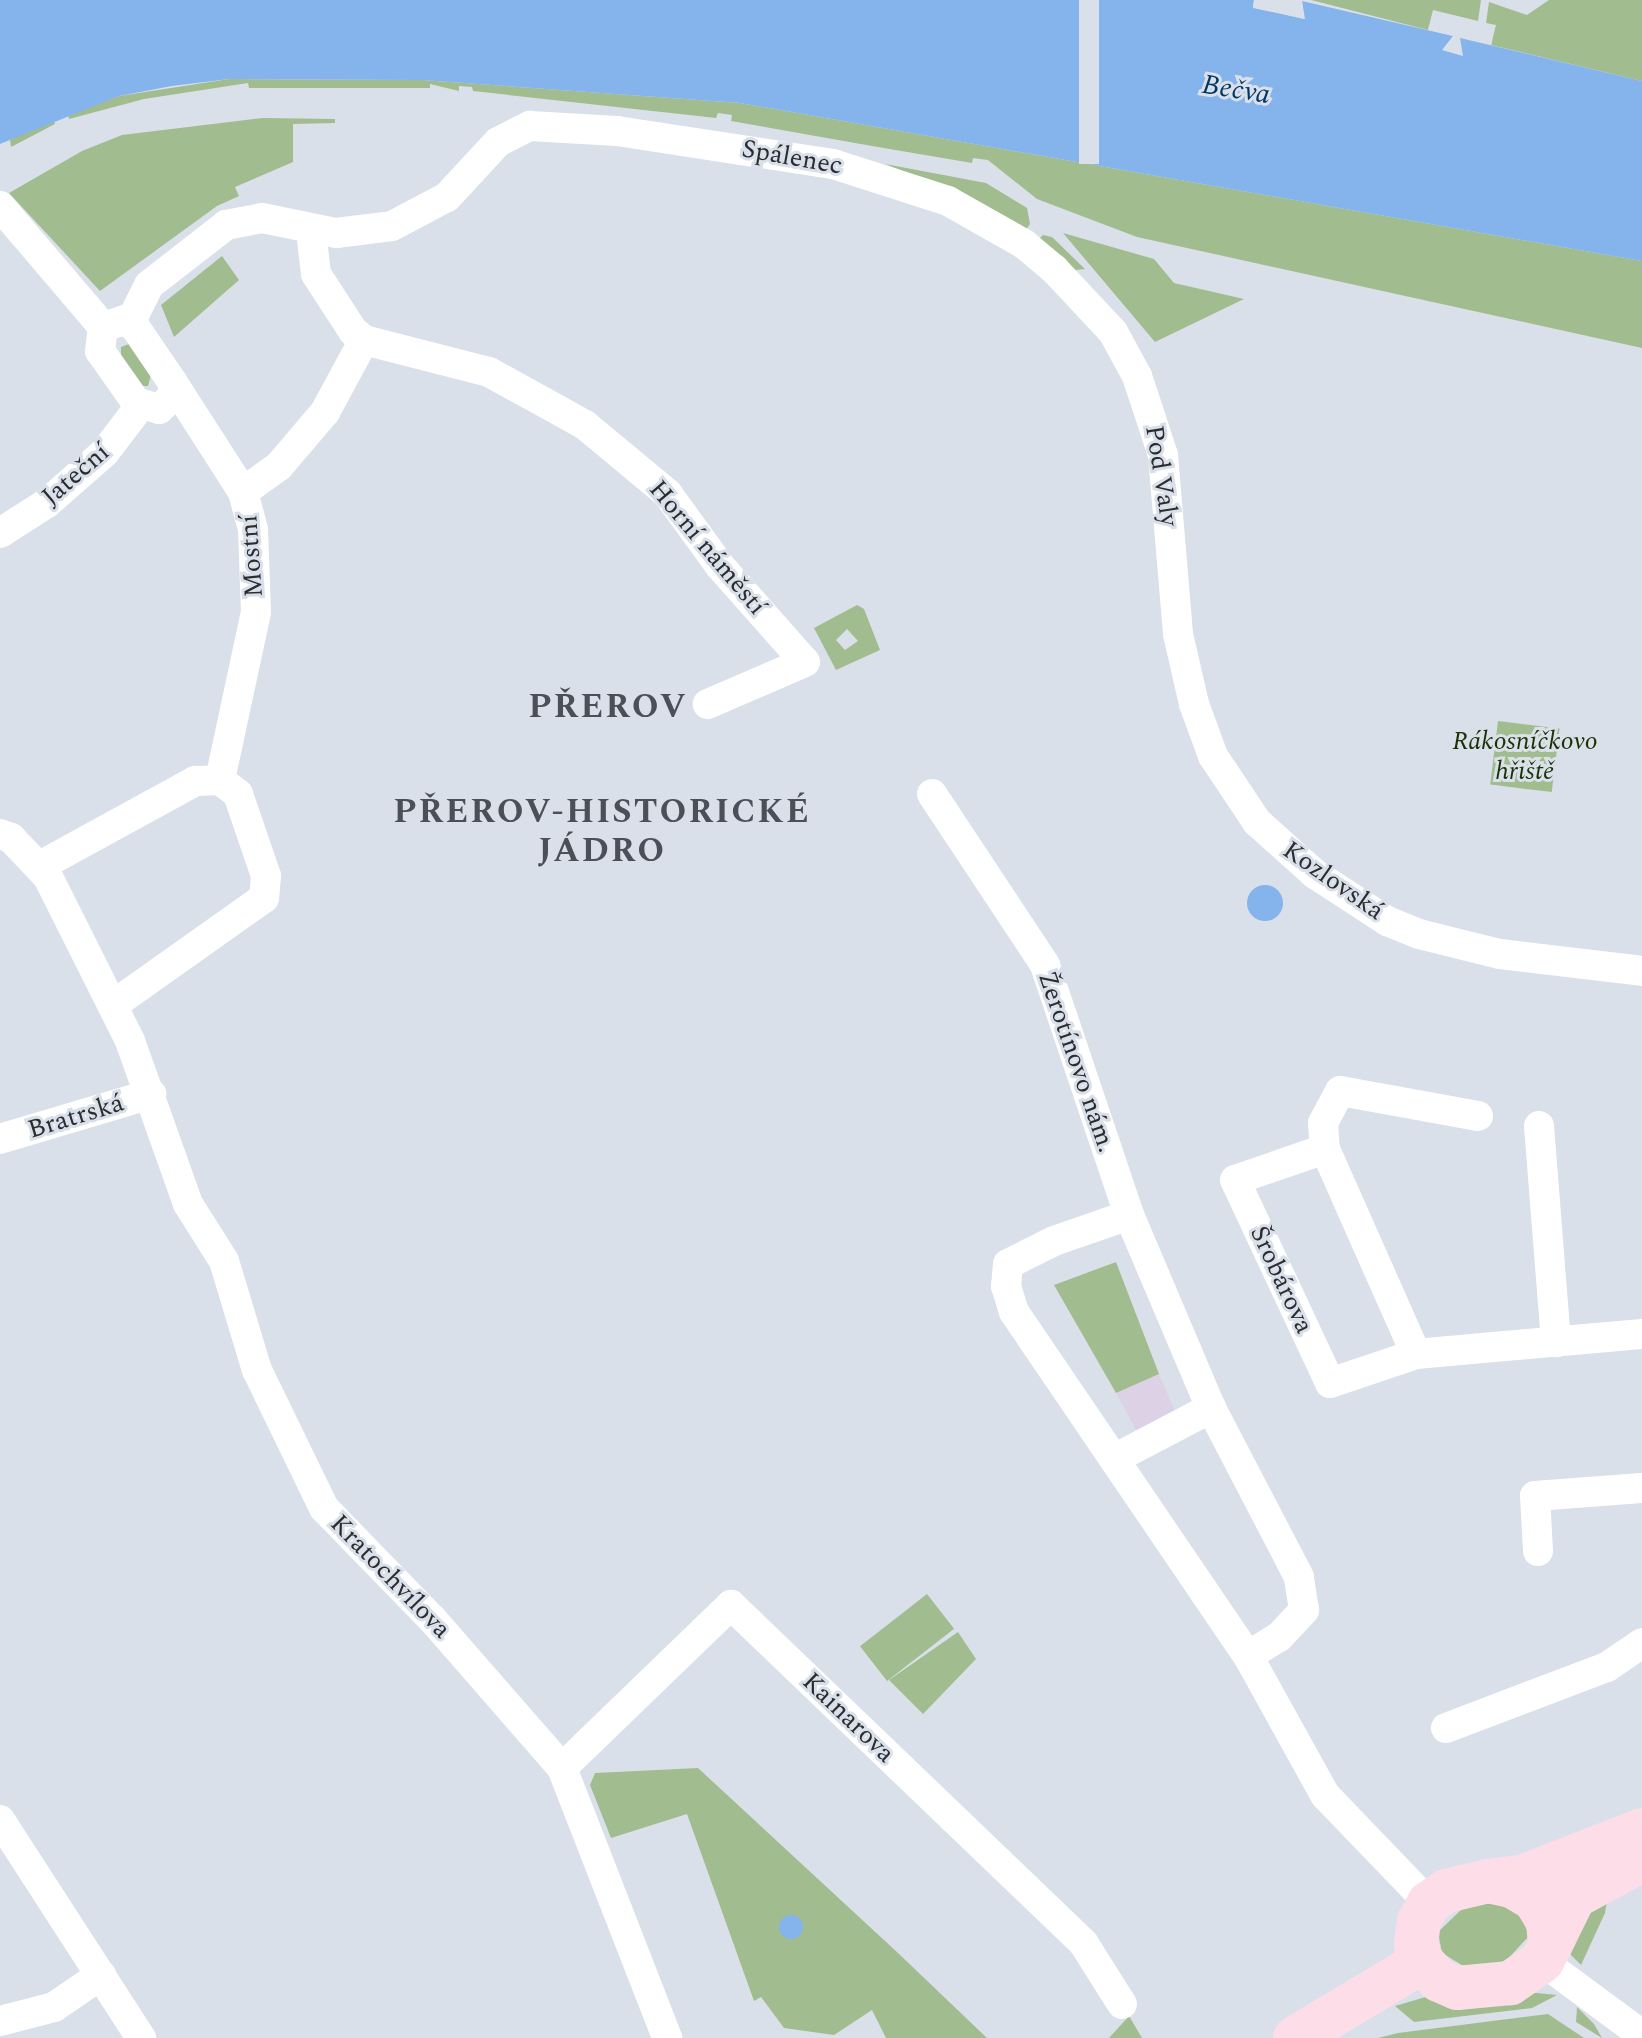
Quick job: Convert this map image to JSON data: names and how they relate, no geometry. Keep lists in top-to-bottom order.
{
  "streets": {
    "street": [
      "Spálenec",
      "Jateční",
      "Pod Valy",
      "Horní náměstí",
      "Mostní",
      "Kozlovská",
      "Žerotínovo nám.",
      "Bratrská",
      "Šrobárova",
      "Kratochvílova",
      "Kainarova"
    ]
  },
  "crossings": [
    ["Spálenec", "Pod Valy"],
    ["Pod Valy", "Kozlovská"],
    ["Bratrská", "Kratochvílova"],
    ["Kratochvílova", "Kainarova"]
  ],
  "districts": ["PŘEROV", "PŘEROV-HISTORICKÉ JÁDRO"],
  "water": ["Bečva"],
  "parks": ["Rákosníčkovo hřiště"]
}
